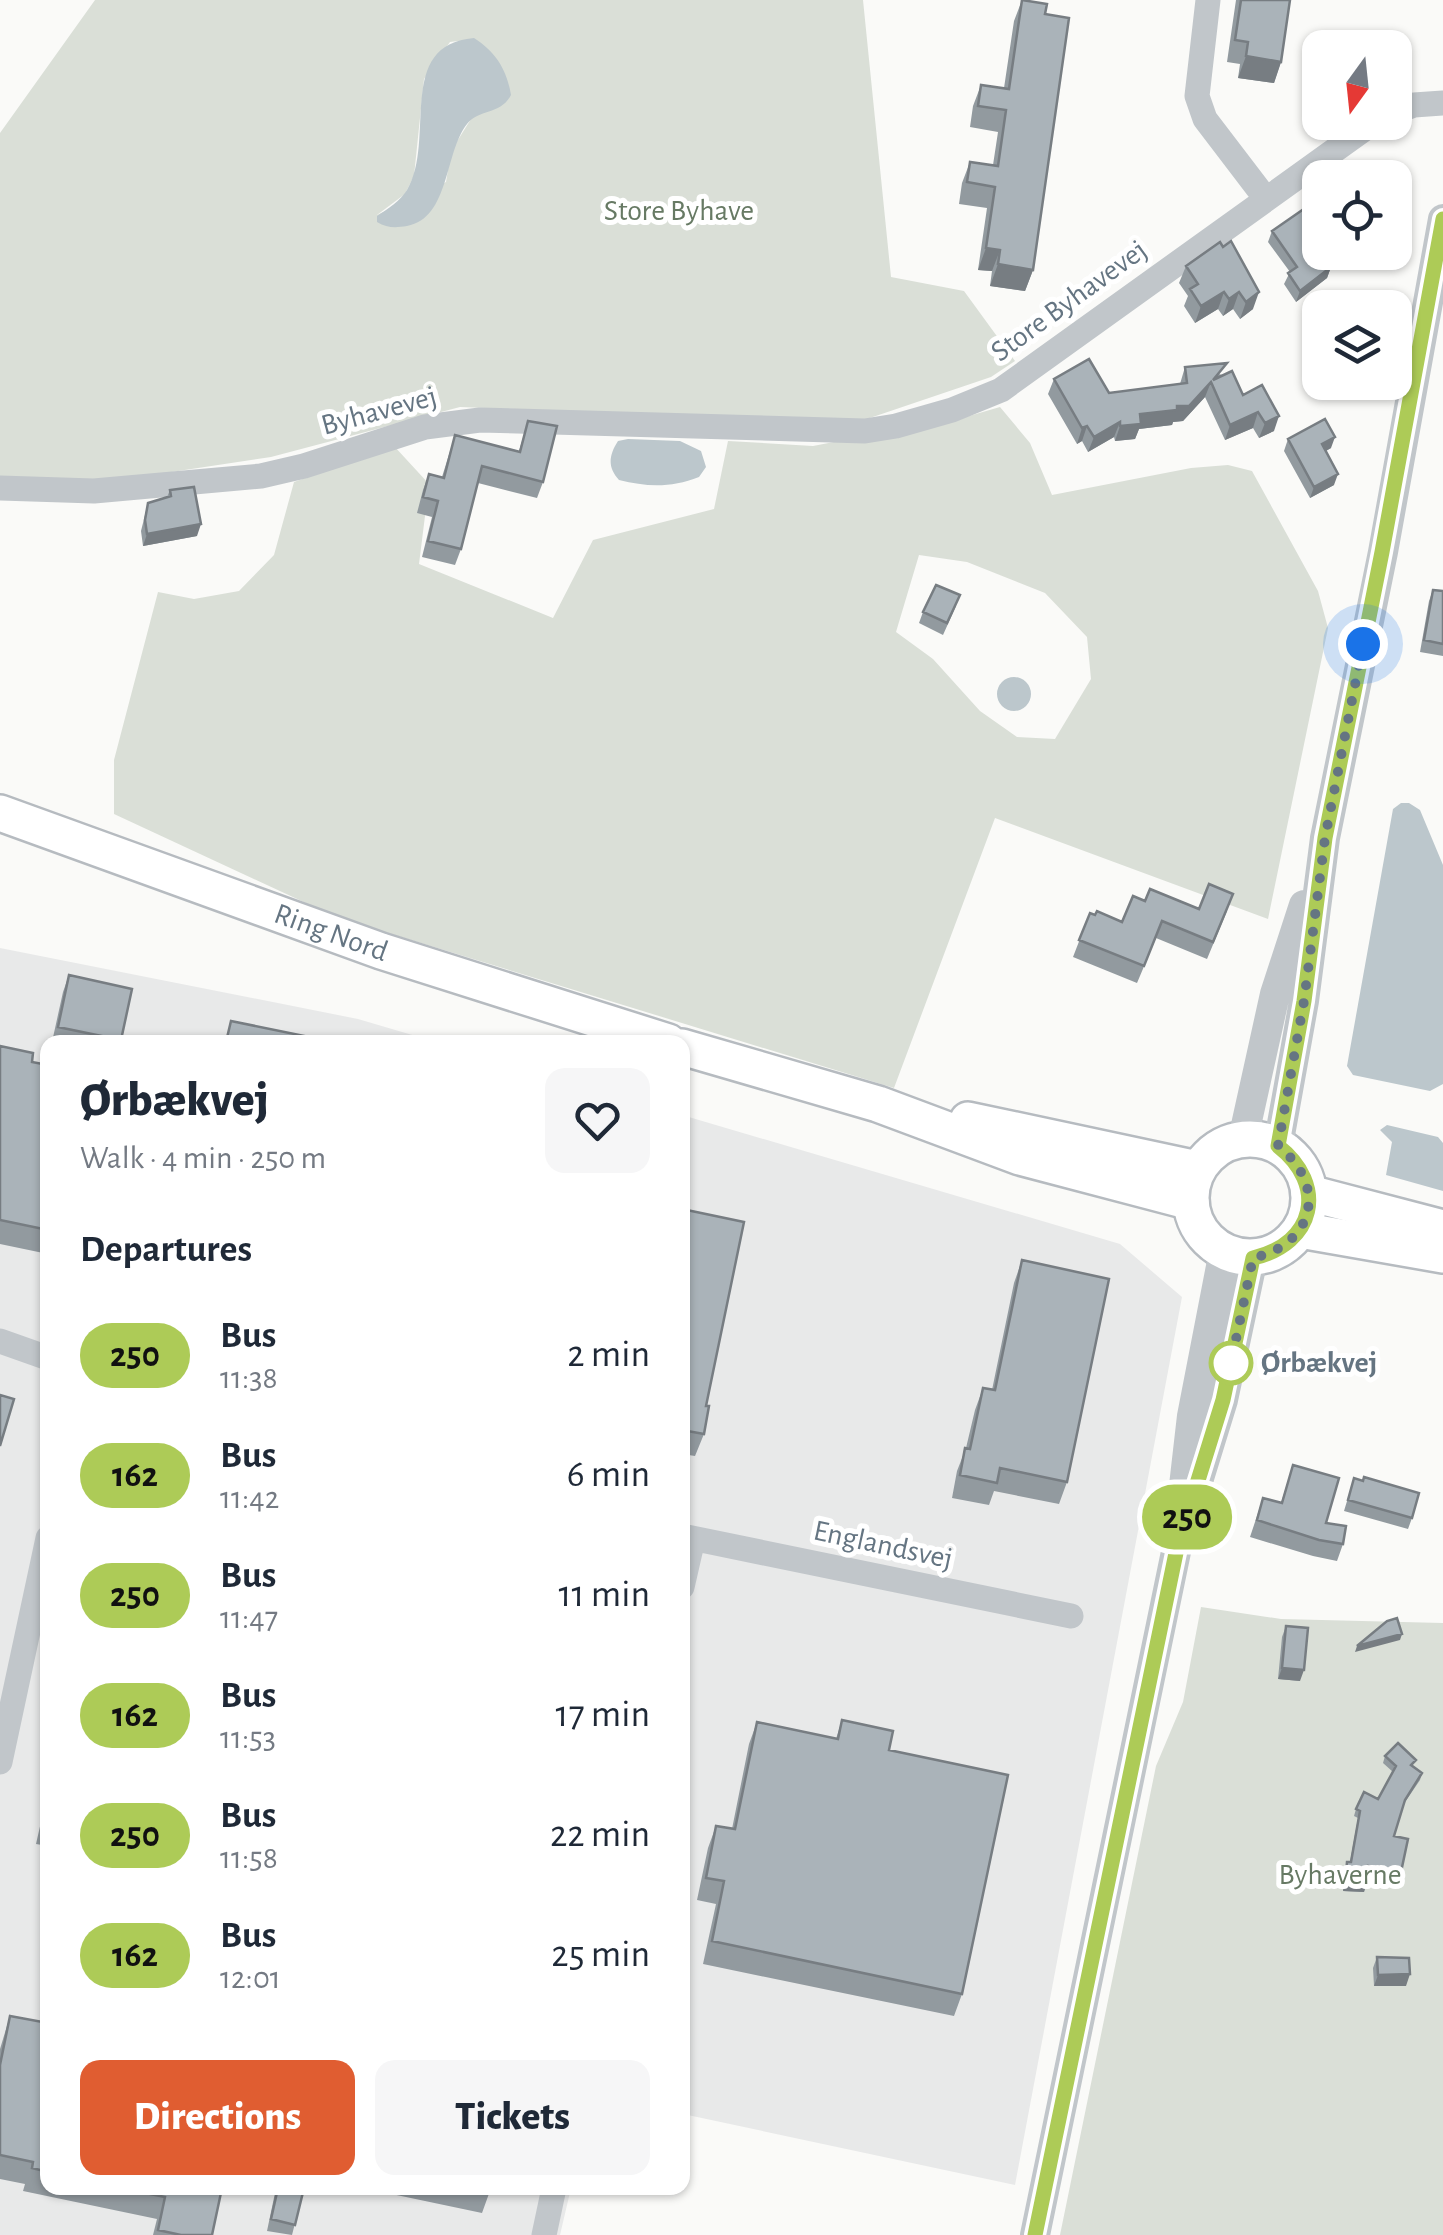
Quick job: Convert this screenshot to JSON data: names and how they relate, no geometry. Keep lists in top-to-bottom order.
{
  "streets": {
    "main road": ["Ring Nord"],
    "street": ["Store Byhavevej", "Byhavevej", "Englandsvej"]
  },
  "crossings": [
    ["Store Byhavevej", "Byhavevej"]
  ],
  "parks": ["Store Byhave", "Byhaverne"],
  "places": ["Ørbækvej"],
  "lines": ["bus line 250"],
  "north": "bottom",
  "page": {
    "on_map": "250",
    "heading": [
      ["Ørbækvej", "Walk · 4 min · 250 m"],
      "Departures"
    ],
    "list": [
      {
        "mark": "250",
        "name": "Bus",
        "note": "11:38",
        "value": "2 min"
      },
      {
        "mark": "162",
        "name": "Bus",
        "note": "11:42",
        "value": "6 min"
      },
      {
        "mark": "250",
        "name": "Bus",
        "note": "11:47",
        "value": "11 min"
      },
      {
        "mark": "162",
        "name": "Bus",
        "note": "11:53",
        "value": "17 min"
      },
      {
        "mark": "250",
        "name": "Bus",
        "note": "11:58",
        "value": "22 min"
      },
      {
        "mark": "162",
        "name": "Bus",
        "note": "12:01",
        "value": "25 min"
      }
    ],
    "buttons": ["Directions", "Tickets"]
  }
}
